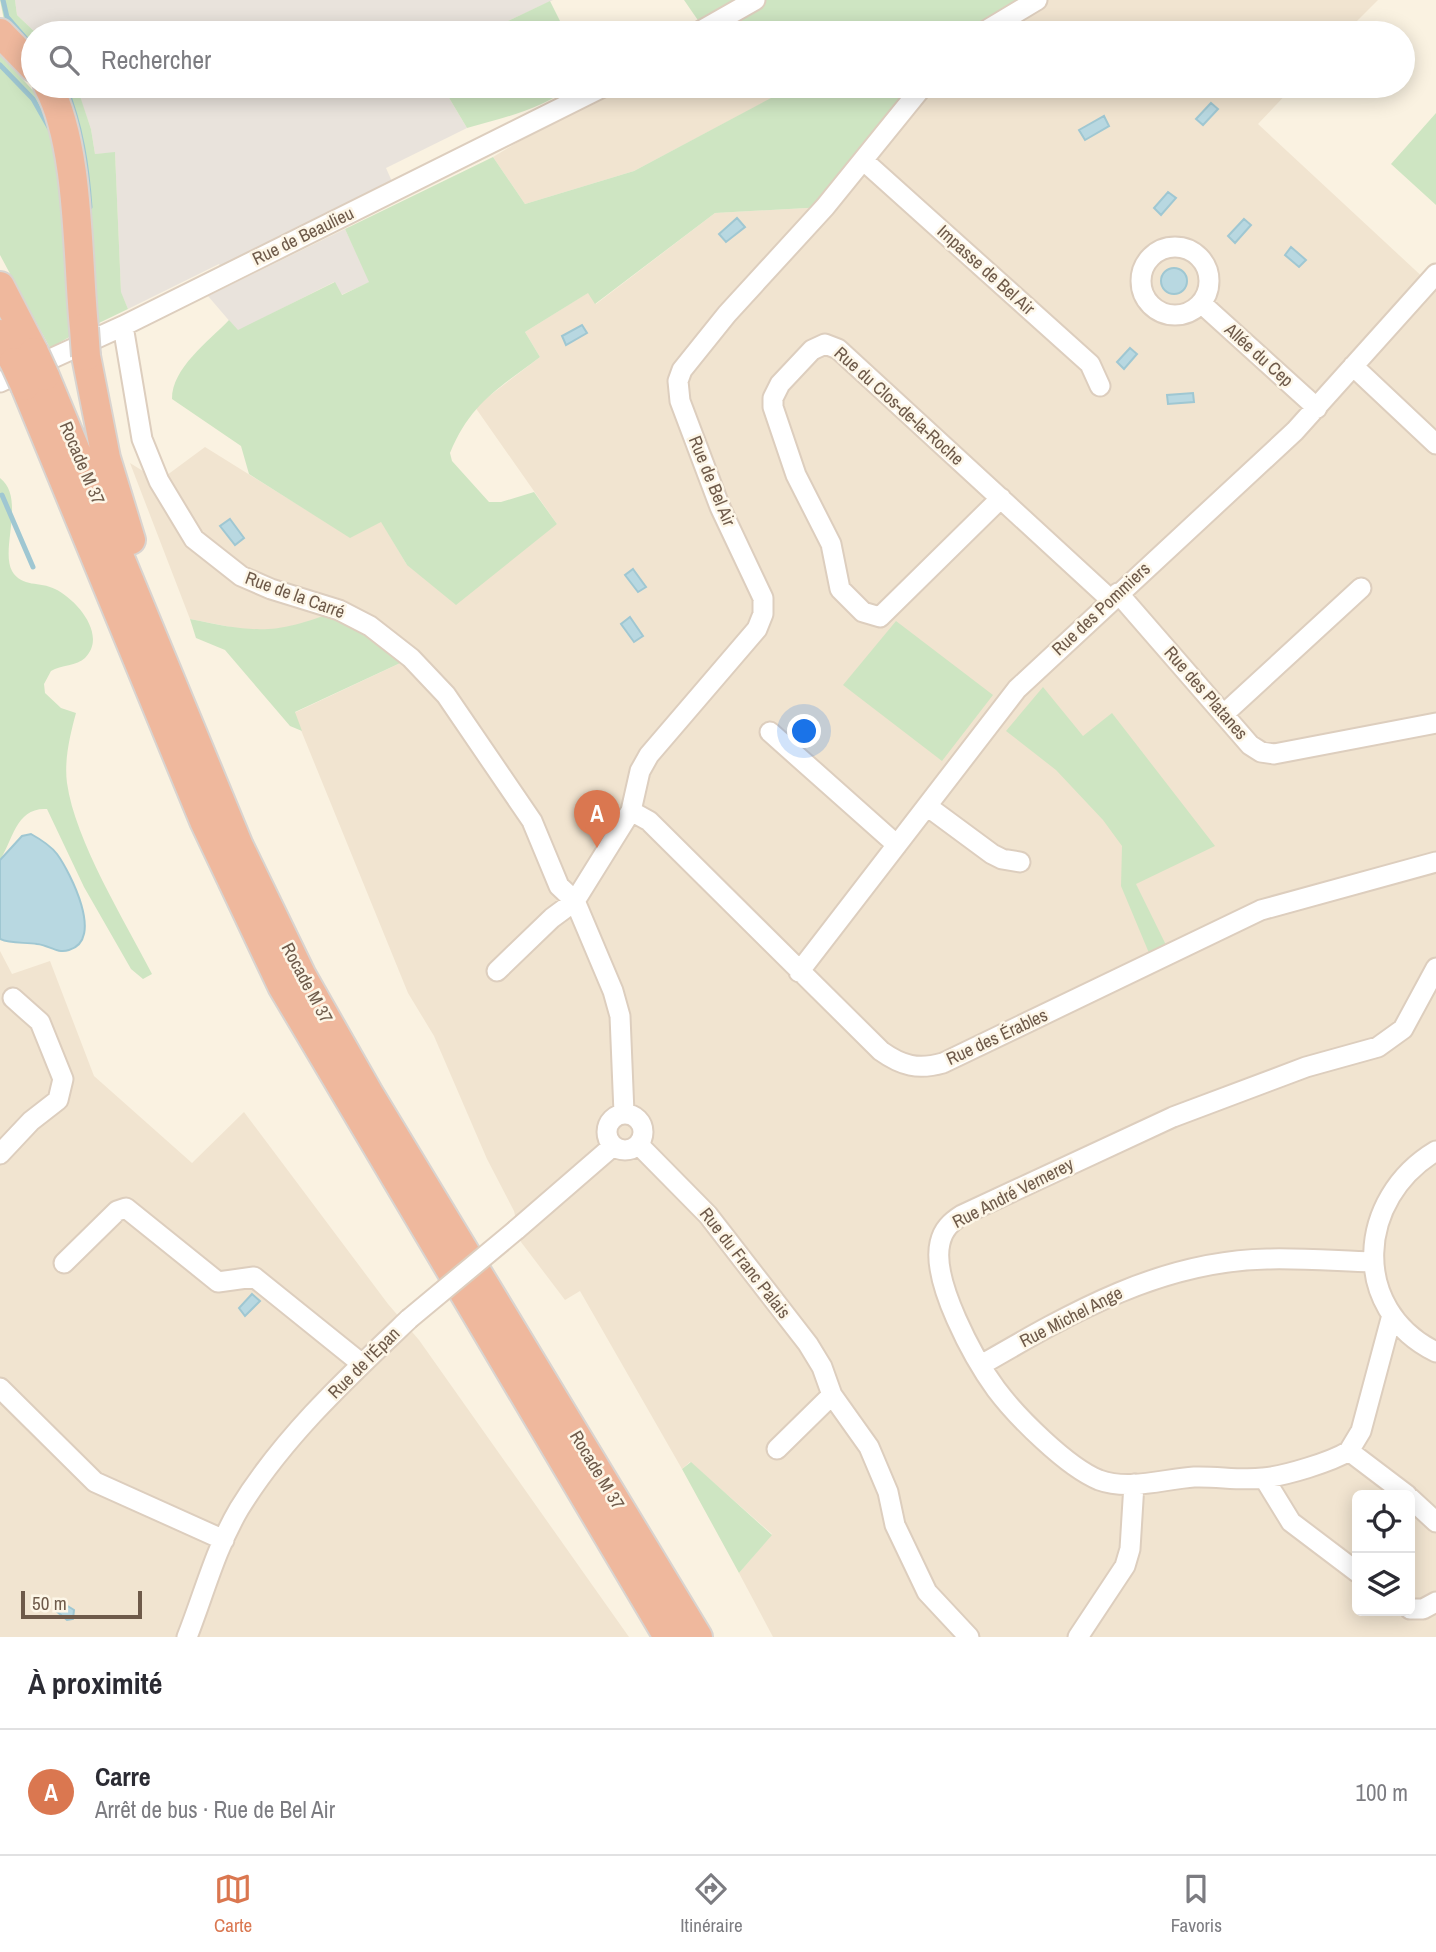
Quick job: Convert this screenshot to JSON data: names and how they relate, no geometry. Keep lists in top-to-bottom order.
{
  "streets": {
    "highway": ["Rocade M 37"],
    "street": [
      "Rue de Beaulieu",
      "Impasse de Bel Air",
      "Allée du Cep",
      "Rue du Clos-de-la-Roche",
      "Rue de Bel Air",
      "Rue de la Carré",
      "Rue des Pommiers",
      "Rue des Platanes",
      "Rue des Érables",
      "Rue André Vernerey",
      "Rue du Franc Palais",
      "Rue Michel Ange",
      "Rue de l'Épan"
    ]
  },
  "crossings": [
    ["Rue de Beaulieu", "Rocade M 37"],
    ["Rue de Beaulieu", "Rue de la Carré"],
    ["Impasse de Bel Air", "Rue de Bel Air"],
    ["Allée du Cep", "Rue des Pommiers"],
    ["Rue du Clos-de-la-Roche", "Rue des Pommiers"],
    ["Rue du Clos-de-la-Roche", "Rue des Platanes"],
    ["Rue de Bel Air", "Rue de la Carré"],
    ["Rue de Bel Air", "Rue des Érables"],
    ["Rue des Pommiers", "Rue des Platanes"],
    ["Rue des Pommiers", "Rue des Érables"],
    ["Rue André Vernerey", "Rue Michel Ange"],
    ["Rue du Franc Palais", "Rue de l'Épan"]
  ],
  "scale_bar": "50 m",
  "page": {
    "search": "Rechercher",
    "pins": "A",
    "scale": "50 m",
    "heading": "À proximité",
    "list": [
      {
        "mark": "A",
        "name": "Carre",
        "note": "Arrêt de bus · Rue de Bel Air",
        "value": "100 m"
      }
    ],
    "nav": ["Carte", "Itinéraire", "Favoris"]
  }
}
